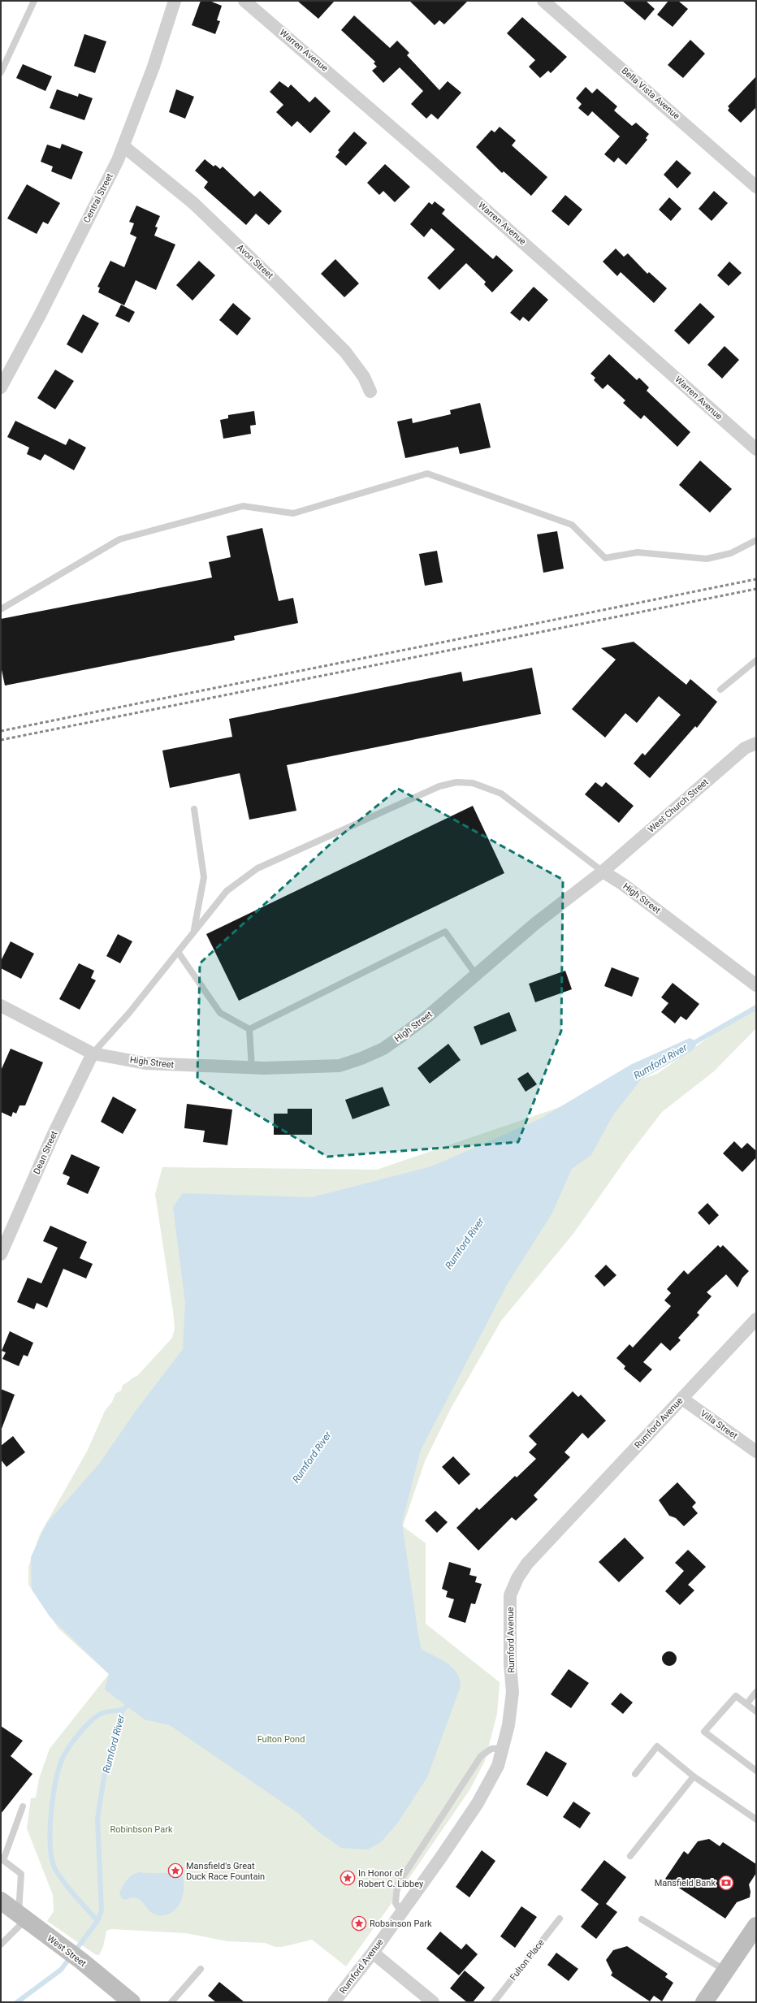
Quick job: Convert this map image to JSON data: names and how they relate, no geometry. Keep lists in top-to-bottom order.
{
  "streets": {
    "main road": ["West Street"],
    "street": [
      "Warren Avenue",
      "Bella Vista Avenue",
      "Central Street",
      "Avon Street",
      "West Church Street",
      "High Street",
      "Dean Street",
      "Rumford Avenue",
      "Villa Street"
    ],
    "lane": ["Fulton Place"]
  },
  "crossings": [
    ["Central Street", "Avon Street"],
    ["West Church Street", "High Street"],
    ["High Street", "Dean Street"],
    ["Rumford Avenue", "Villa Street"]
  ],
  "water": ["Rumford River"],
  "parks": ["Fulton Pond", "Robinbson Park"],
  "places": {
    "place": ["Mansfield's Great Duck Race Fountain", "In Honor of Robert C. Libbey", "Robsinson Park"],
    "bank": ["Mansfield Bank"]
  }
}
